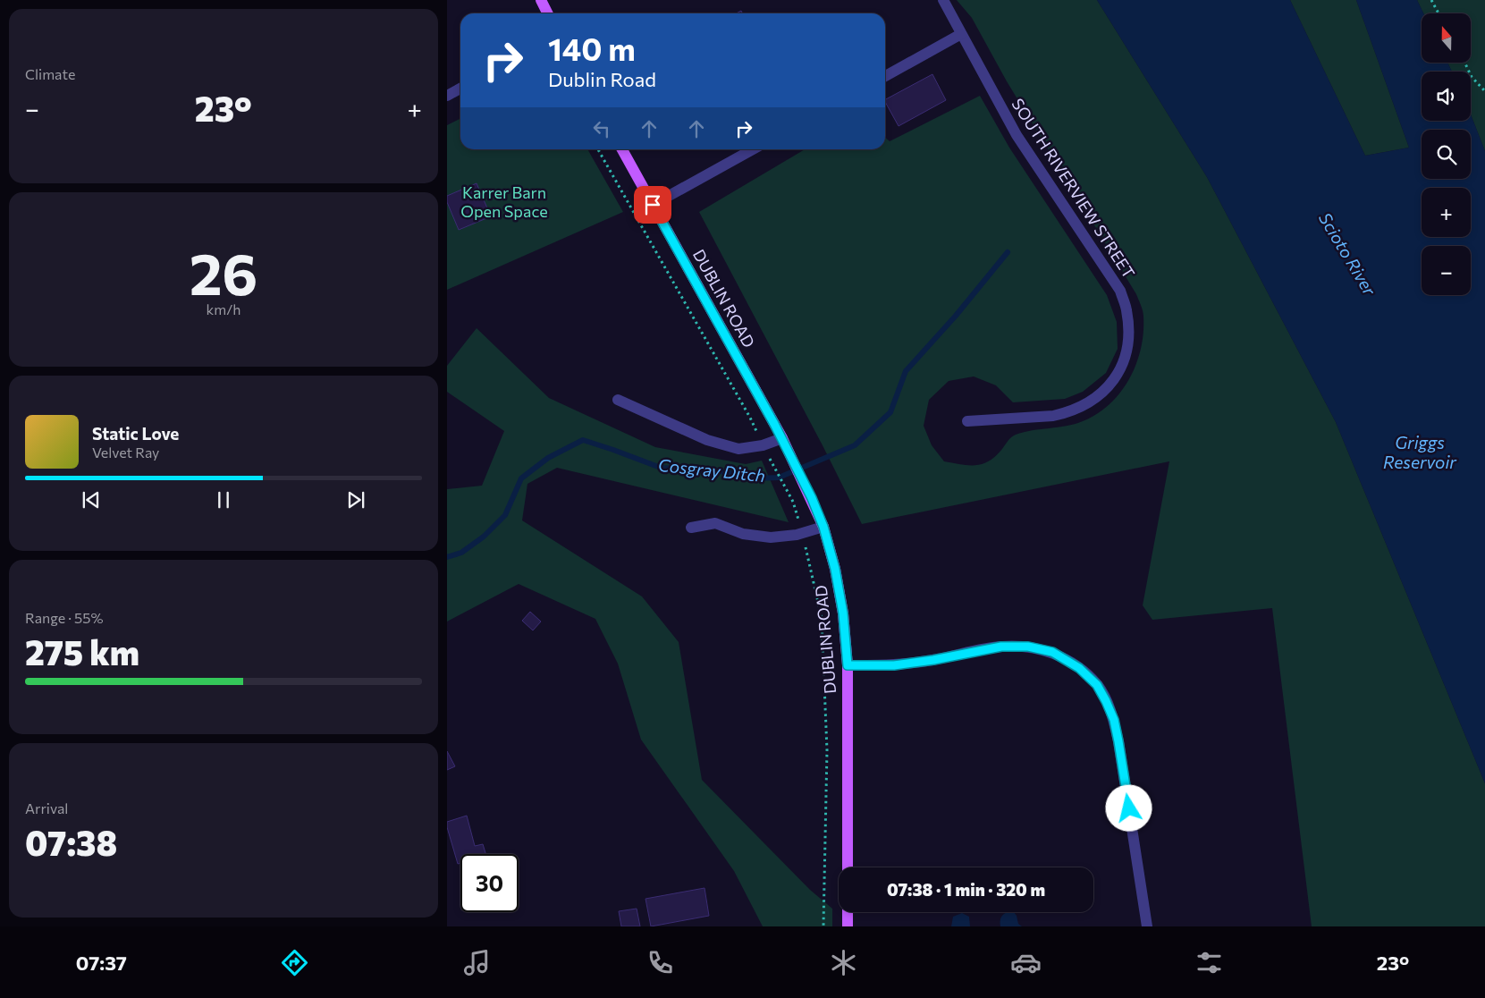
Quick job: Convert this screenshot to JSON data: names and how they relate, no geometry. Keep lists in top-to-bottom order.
{
  "streets": {
    "main road": ["DUBLIN ROAD"],
    "street": ["SOUTH RIVERVIEW STREET"]
  },
  "water": ["Scioto River", "Griggs Reservoir", "Cosgray Ditch"],
  "parks": ["Karrer Barn Open Space"],
  "north": "top",
  "page": {
    "tile": [
      "Climate",
      ["26", "km/h"],
      ["Range · 55%", "275 km"],
      ["Arrival", "07:38"]
    ],
    "map_buttons": ["+", "−"],
    "turn": ["140 m", "Dublin Road"],
    "heat": ["−", "23°", "+"],
    "song": ["Static Love", "Velvet Ray"],
    "limit": "30",
    "trip": "07:38 · 1 min · 320 m",
    "tabs": ["07:37", "23°"]
  }
}
